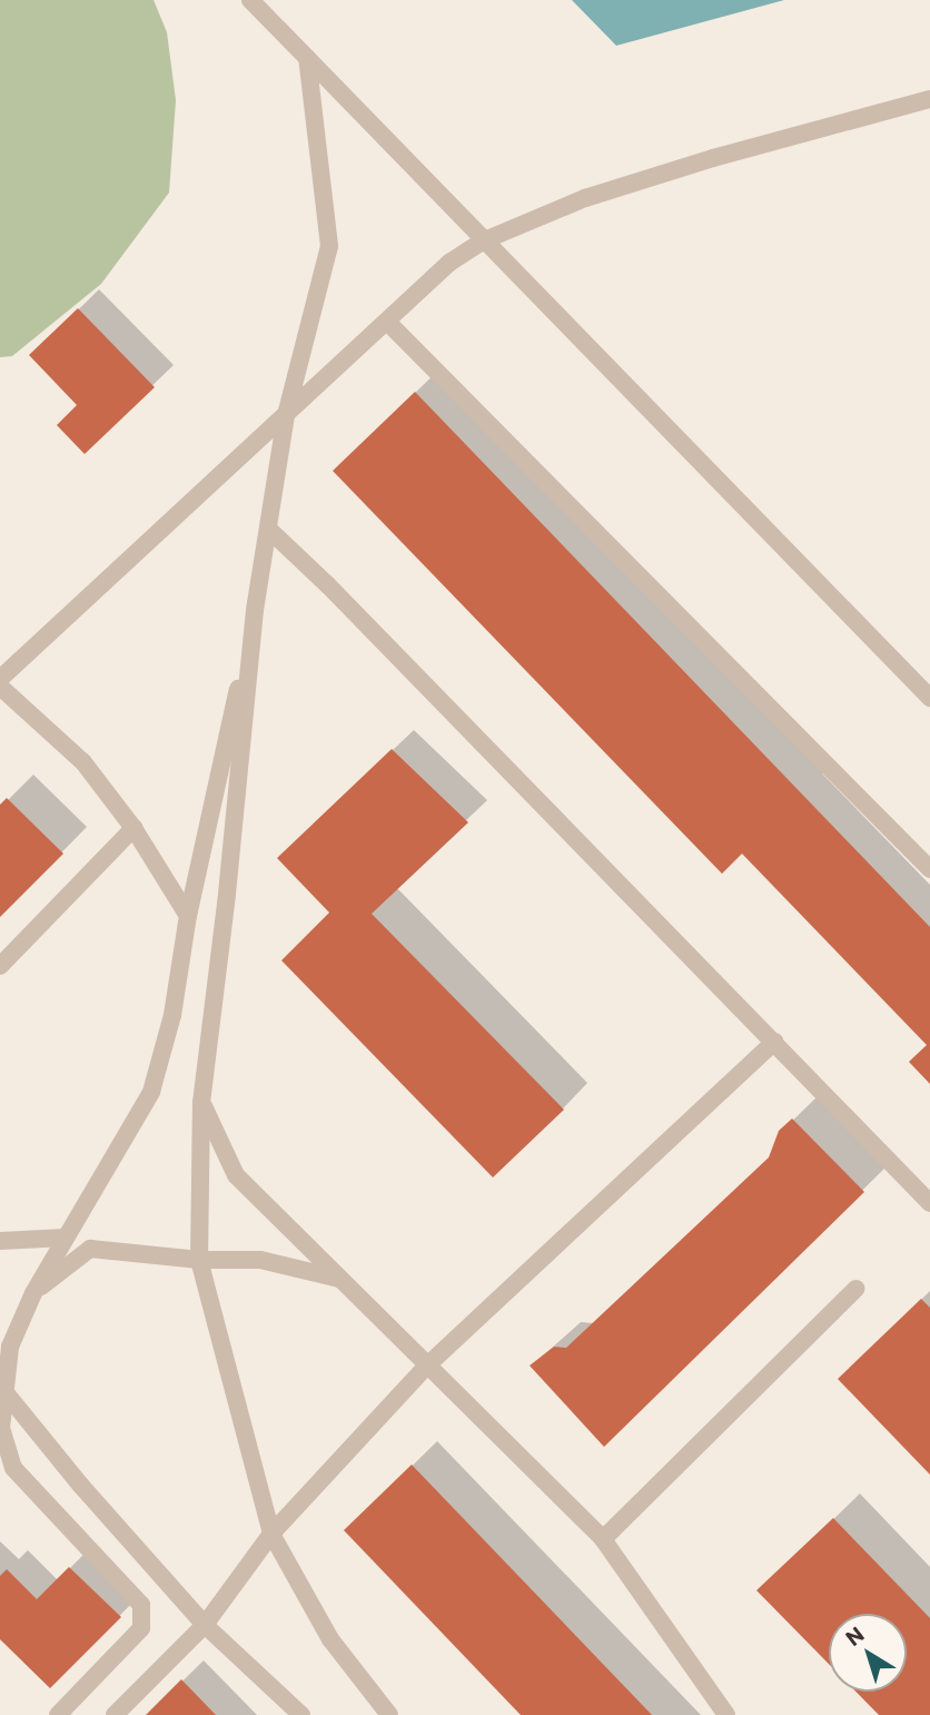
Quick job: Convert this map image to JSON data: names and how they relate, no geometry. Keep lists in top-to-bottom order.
{
  "north": "top left"
}
